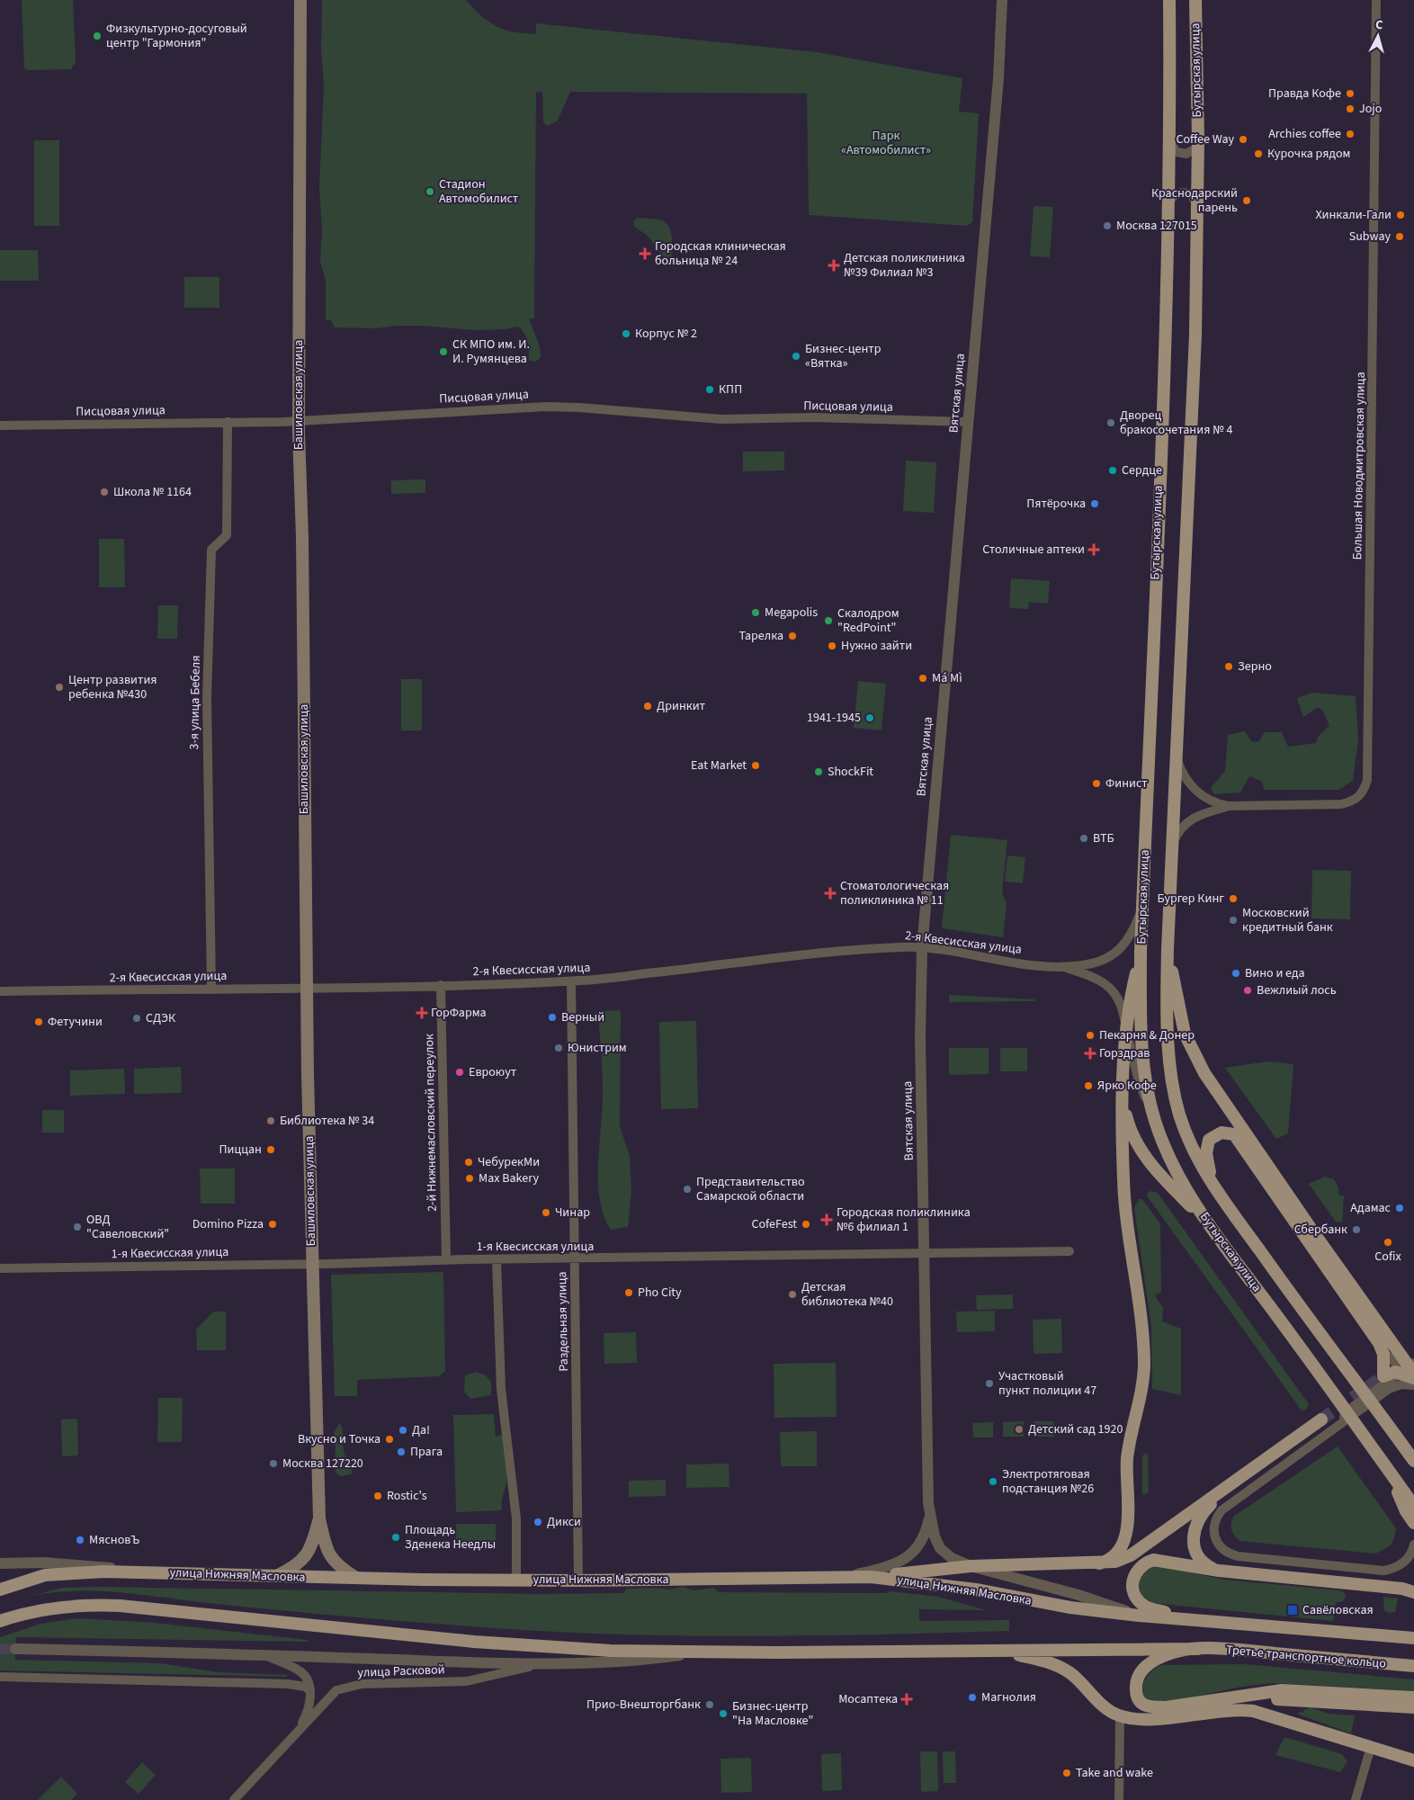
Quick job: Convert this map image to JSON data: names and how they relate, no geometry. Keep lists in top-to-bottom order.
{
  "streets": {
    "main road": [
      "Бутырская улица",
      "Башиловская улица",
      "улица Нижняя Масловка",
      "Третье транспортное кольцо"
    ],
    "street": [
      "Вятская улица",
      "Писцовая улица",
      "Большая Новодмитровская улица",
      "3-я улица Бебеля",
      "2-я Квесисская улица",
      "2-й Нижнемасловский переулок",
      "1-я Квесисская улица",
      "Раздельная улица",
      "улица Расковой"
    ]
  },
  "crossings": [
    ["Бутырская улица", "Большая Новодмитровская улица"],
    ["Бутырская улица", "2-я Квесисская улица"],
    ["Вятская улица", "Писцовая улица"],
    ["Вятская улица", "2-я Квесисская улица"],
    ["Вятская улица", "1-я Квесисская улица"],
    ["Вятская улица", "улица Нижняя Масловка"],
    ["Башиловская улица", "Писцовая улица"],
    ["Башиловская улица", "2-я Квесисская улица"],
    ["Башиловская улица", "1-я Квесисская улица"],
    ["Башиловская улица", "улица Нижняя Масловка"],
    ["Писцовая улица", "3-я улица Бебеля"],
    ["3-я улица Бебеля", "2-я Квесисская улица"],
    ["2-я Квесисская улица", "2-й Нижнемасловский переулок"],
    ["2-я Квесисская улица", "Раздельная улица"],
    ["2-й Нижнемасловский переулок", "1-я Квесисская улица"],
    ["1-я Квесисская улица", "Раздельная улица"],
    ["Раздельная улица", "улица Нижняя Масловка"]
  ],
  "parks": ["Парк «Автомобилист»"],
  "places": {
    "other": [
      "Физкультурно-досуговый центр \"Гармония\"",
      "Правда Кофе",
      "Jojo",
      "Archies coffee",
      "Coffee Way",
      "Курочка рядом",
      "Стадион Автомобилист",
      "Краснодарский парень",
      "Хинкали-Гали",
      "Москва 127015",
      "Subway",
      "Корпус № 2",
      "СК МПО им. И. И. Румянцева",
      "Бизнес-центр «Вятка»",
      "КПП",
      "Дворец бракосочетания № 4",
      "Сердце",
      "Школа № 1164",
      "Пятёрочка",
      "Megapolis",
      "Скалодром \"RedPoint\"",
      "Тарелка",
      "Нужно зайти",
      "Зерно",
      "Má Mì",
      "Центр развития ребенка №430",
      "Дринкит",
      "1941-1945",
      "Eat Market",
      "ShockFit",
      "Финист",
      "ВТБ",
      "Бургер Кинг",
      "Московский кредитный банк",
      "Вино и еда",
      "Вежлиый лось",
      "Верный",
      "СДЭК",
      "Фетучини",
      "Пекарня & Донер",
      "Юнистрим",
      "Евроюут",
      "Ярко Кофе",
      "Библиотека № 34",
      "Пиццан",
      "ЧебурекМи",
      "Max Bakery",
      "Представительство Самарской области",
      "Адамас",
      "Чинар",
      "Domino Pizza",
      "CofeFest",
      "ОВД \"Савеловский\"",
      "Сбербанк",
      "Cofix",
      "Pho City",
      "Детская библиотека №40",
      "Участковый пункт полиции 47",
      "Детский сад 1920",
      "Да!",
      "Вкусно и Точка",
      "Прага",
      "Москва 127220",
      "Электротяговая подстанция №26",
      "Rostic's",
      "Дикси",
      "Площадь Зденека Неедлы",
      "МясновЪ",
      "Магнолия",
      "Прио-Внешторгбанк",
      "Бизнес-центр \"На Масловке\"",
      "Take and wake"
    ],
    "health": [
      "Городская клиническая больница № 24",
      "Детская поликлиника №39 Филиал №3",
      "Столичные аптеки",
      "Стоматологическая поликлиника № 11",
      "ГорФарма",
      "Горздрав",
      "Городская поликлиника №6 филиал 1",
      "Мосаптека"
    ],
    "transit": ["Савёловская"]
  },
  "north": "top"
}
